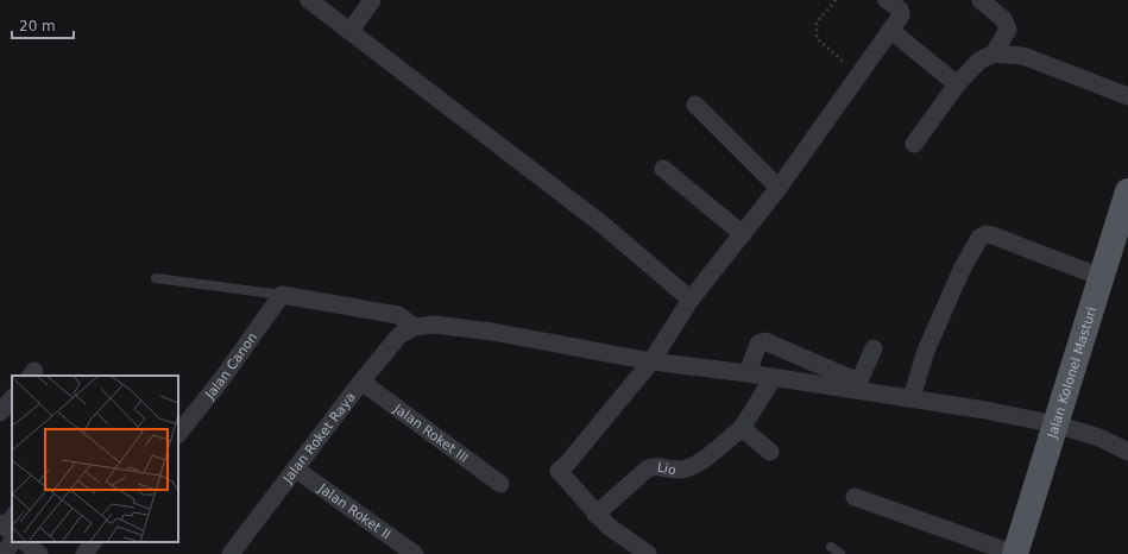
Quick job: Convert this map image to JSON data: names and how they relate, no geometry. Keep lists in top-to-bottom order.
{
  "streets": {
    "main road": ["Jalan Kolonel Masturi"],
    "street": [
      "Jalan Canon",
      "Jalan Roket III",
      "Jalan Roket Raya",
      "Lio",
      "Jalan Roket II"
    ]
  },
  "crossings": [
    ["Jalan Roket III", "Jalan Roket Raya"],
    ["Jalan Roket Raya", "Jalan Roket II"]
  ],
  "scale_bar": "20 m"
}
